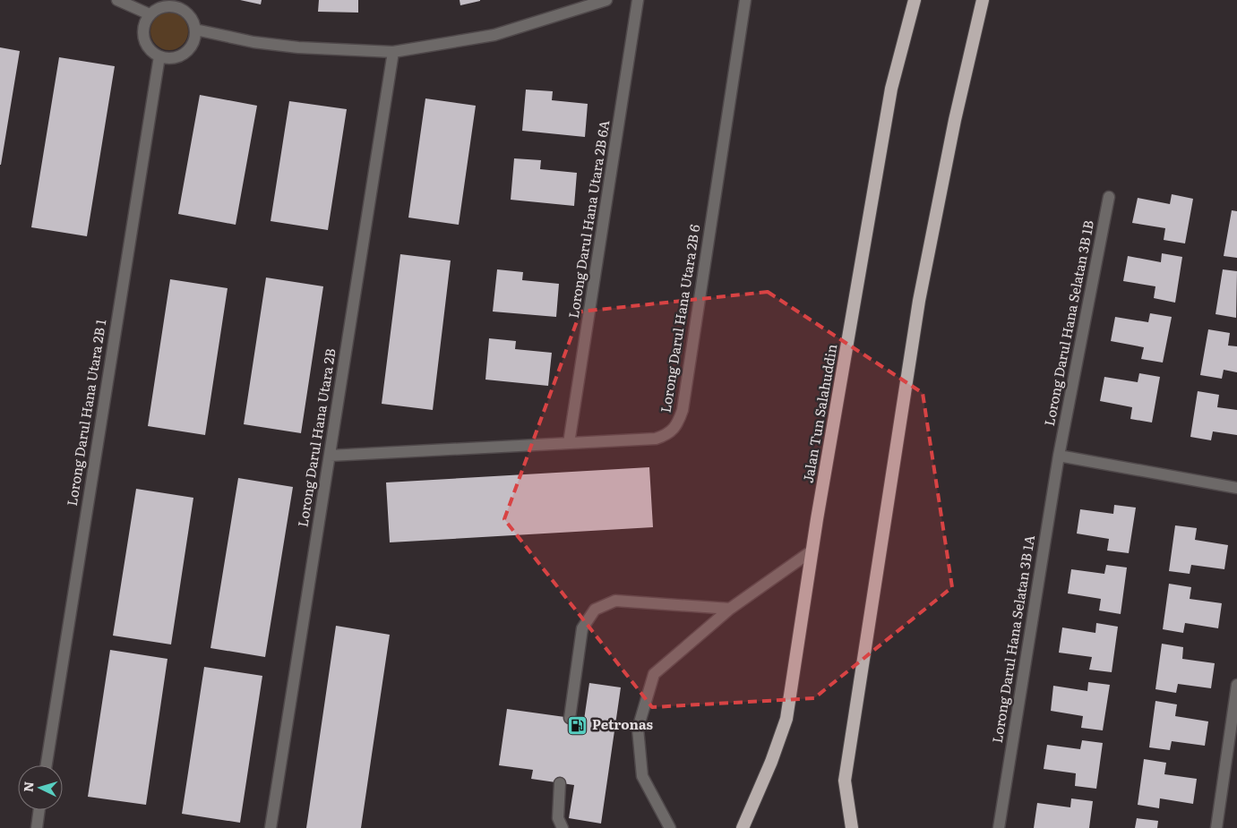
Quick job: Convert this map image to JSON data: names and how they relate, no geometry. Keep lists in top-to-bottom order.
{
  "streets": {
    "highway": ["Jalan Tun Salahuddin"],
    "street": [
      "Lorong Darul Hana Utara 2B 6A",
      "Lorong Darul Hana Utara 2B 6",
      "Lorong Darul Hana Selatan 3B 1B",
      "Lorong Darul Hana Utara 2B 1",
      "Lorong Darul Hana Utara 2B",
      "Lorong Darul Hana Selatan 3B 1A"
    ]
  },
  "crossings": [
    ["Lorong Darul Hana Utara 2B 6A", "Lorong Darul Hana Utara 2B 6"],
    ["Lorong Darul Hana Utara 2B 6", "Lorong Darul Hana Utara 2B"],
    ["Lorong Darul Hana Selatan 3B 1B", "Lorong Darul Hana Selatan 3B 1A"]
  ],
  "places": {
    "fuel station": ["Petronas"]
  },
  "north": "left"
}
